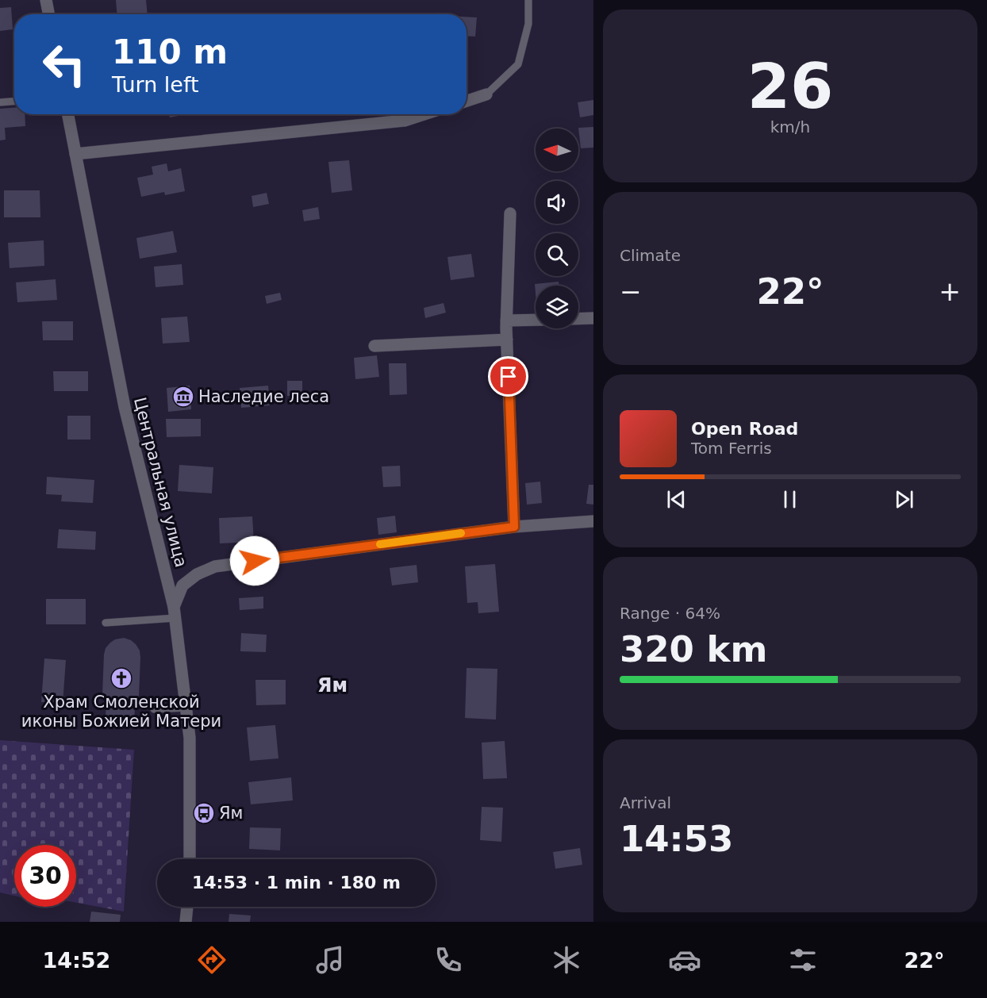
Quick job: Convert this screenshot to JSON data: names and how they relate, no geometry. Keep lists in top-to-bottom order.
{
  "streets": {
    "street": ["Центральная улица"]
  },
  "districts": ["Ям"],
  "places": {
    "museum": ["Наследие леса"],
    "church": ["Храм Смоленской иконы Божией Матери"],
    "bus stop": ["Ям"]
  },
  "north": "left",
  "page": {
    "tile": [
      ["26", "km/h"],
      "Climate",
      ["Range · 64%", "320 km"],
      ["Arrival", "14:53"]
    ],
    "turn": ["110 m", "Turn left"],
    "heat": ["−", "22°", "+"],
    "song": ["Open Road", "Tom Ferris"],
    "limit": "30",
    "trip": "14:53 · 1 min · 180 m",
    "tabs": ["14:52", "22°"]
  }
}
